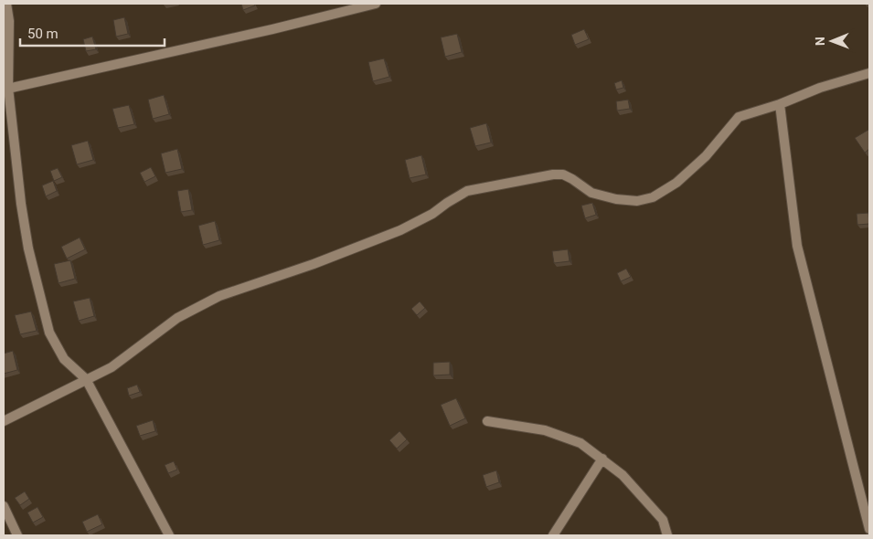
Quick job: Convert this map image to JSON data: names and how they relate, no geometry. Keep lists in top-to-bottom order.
{
  "scale_bar": "50 m",
  "north": "left"
}
